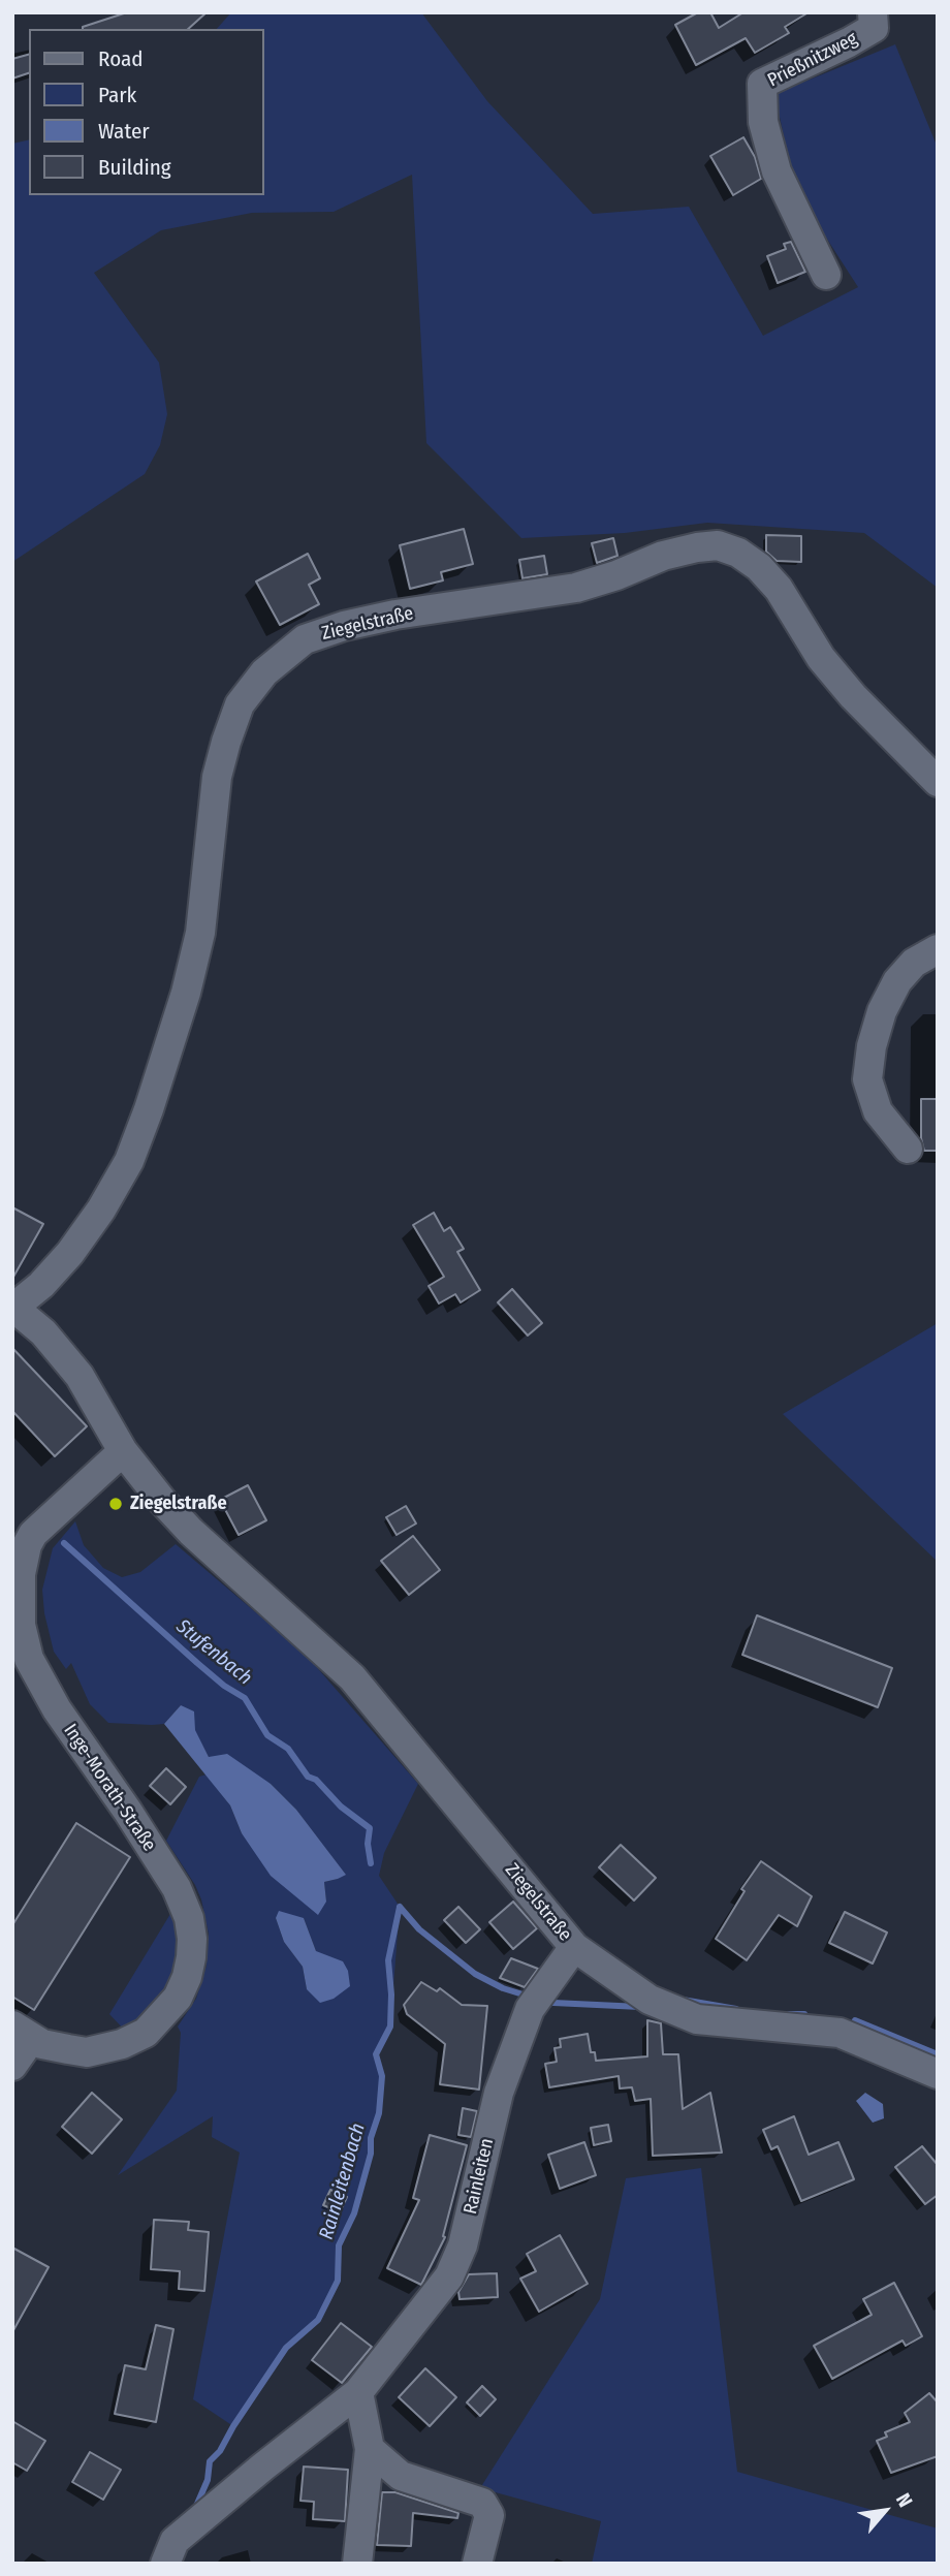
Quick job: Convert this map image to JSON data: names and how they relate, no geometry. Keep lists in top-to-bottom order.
{
  "streets": {
    "street": [
      "Prießnitzweg",
      "Ziegelstraße",
      "Inge-Morath-Straße",
      "Rainleiten"
    ]
  },
  "crossings": [
    ["Ziegelstraße", "Inge-Morath-Straße"],
    ["Ziegelstraße", "Rainleiten"]
  ],
  "water": ["Stufenbach", "Rainleitenbach"],
  "places": ["Ziegelstraße"],
  "legend": [
    "Road",
    "Park",
    "Water",
    "Building"
  ],
  "north": "top right"
}
